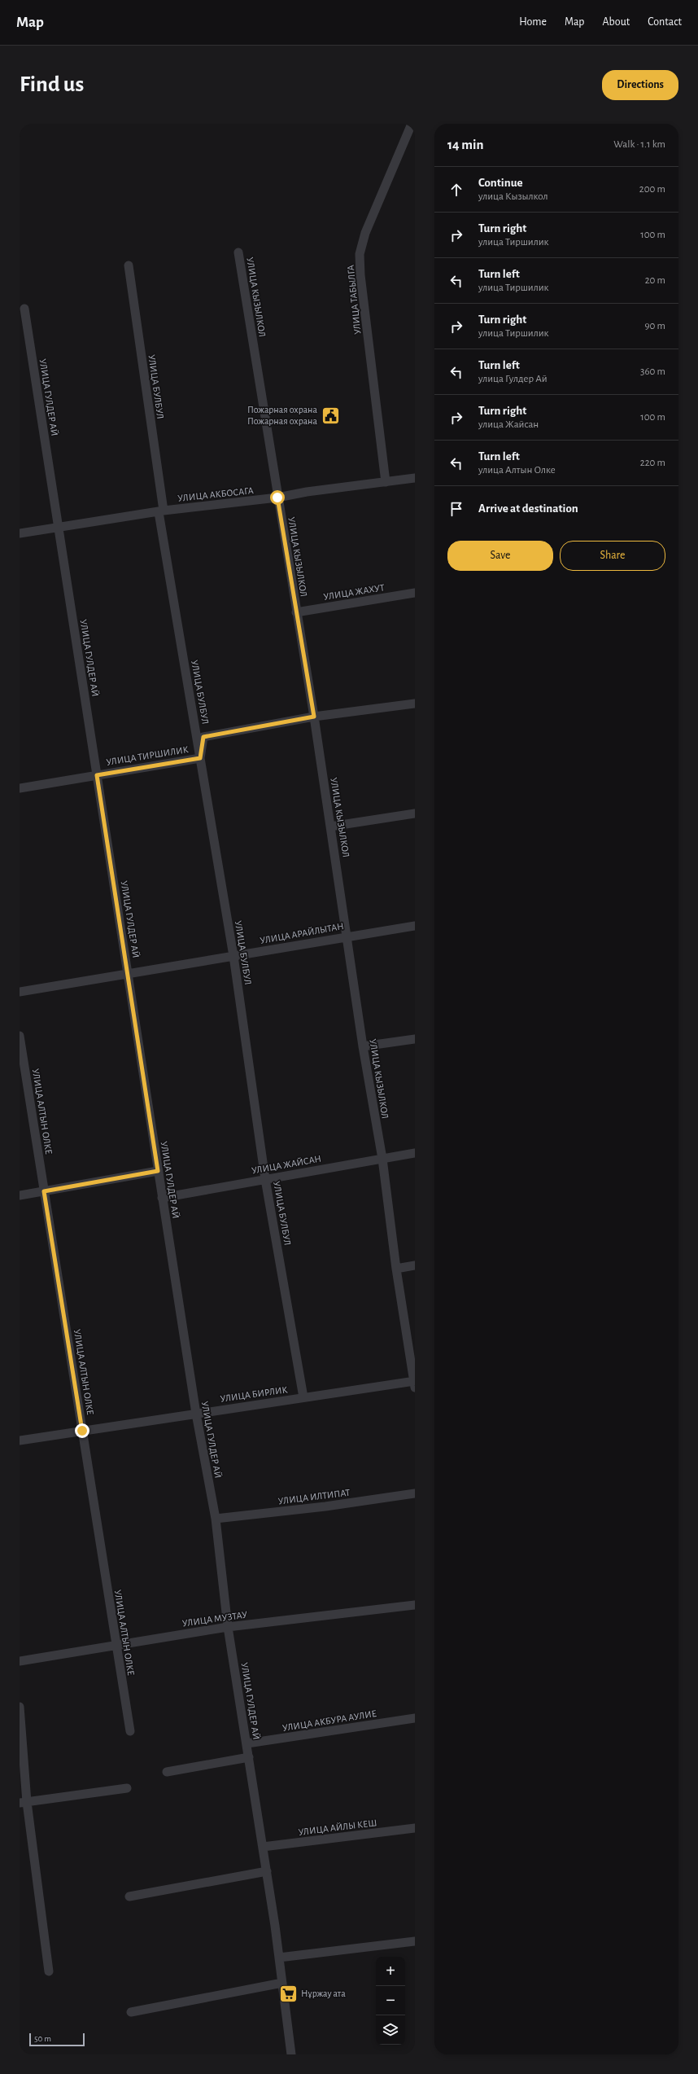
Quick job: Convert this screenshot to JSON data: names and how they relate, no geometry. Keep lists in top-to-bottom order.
{
  "streets": {
    "street": [
      "УЛИЦА КЫЗЫЛКОЛ",
      "УЛИЦА ТАБЫЛГА",
      "УЛИЦА БУЛБУЛ",
      "УЛИЦА ГУЛДЕР АЙ",
      "УЛИЦА АКБОСАГА",
      "УЛИЦА ЖАХУТ",
      "УЛИЦА ТИРШИЛИК",
      "УЛИЦА АРАЙЛЫТАН",
      "УЛИЦА АЛТЫН ОЛКЕ",
      "УЛИЦА ЖАЙСАН",
      "УЛИЦА БИРЛИК",
      "УЛИЦА ИЛТИПАТ",
      "УЛИЦА МУЗТАУ",
      "УЛИЦА АКБУРА АУЛИЕ",
      "УЛИЦА АЙЛЫ КЕШ"
    ]
  },
  "crossings": [
    ["УЛИЦА КЫЗЫЛКОЛ", "УЛИЦА АКБОСАГА"],
    ["УЛИЦА КЫЗЫЛКОЛ", "УЛИЦА ЖАХУТ"],
    ["УЛИЦА КЫЗЫЛКОЛ", "УЛИЦА ТИРШИЛИК"],
    ["УЛИЦА КЫЗЫЛКОЛ", "УЛИЦА АРАЙЛЫТАН"],
    ["УЛИЦА КЫЗЫЛКОЛ", "УЛИЦА ЖАЙСАН"],
    ["УЛИЦА КЫЗЫЛКОЛ", "УЛИЦА БИРЛИК"],
    ["УЛИЦА ТАБЫЛГА", "УЛИЦА АКБОСАГА"],
    ["УЛИЦА БУЛБУЛ", "УЛИЦА АКБОСАГА"],
    ["УЛИЦА БУЛБУЛ", "УЛИЦА ТИРШИЛИК"],
    ["УЛИЦА БУЛБУЛ", "УЛИЦА АРАЙЛЫТАН"],
    ["УЛИЦА БУЛБУЛ", "УЛИЦА ЖАЙСАН"],
    ["УЛИЦА БУЛБУЛ", "УЛИЦА БИРЛИК"],
    ["УЛИЦА ГУЛДЕР АЙ", "УЛИЦА АКБОСАГА"],
    ["УЛИЦА ГУЛДЕР АЙ", "УЛИЦА ТИРШИЛИК"],
    ["УЛИЦА ГУЛДЕР АЙ", "УЛИЦА АРАЙЛЫТАН"],
    ["УЛИЦА ГУЛДЕР АЙ", "УЛИЦА ЖАЙСАН"],
    ["УЛИЦА ГУЛДЕР АЙ", "УЛИЦА БИРЛИК"],
    ["УЛИЦА ГУЛДЕР АЙ", "УЛИЦА ИЛТИПАТ"],
    ["УЛИЦА ГУЛДЕР АЙ", "УЛИЦА МУЗТАУ"],
    ["УЛИЦА ГУЛДЕР АЙ", "УЛИЦА АКБУРА АУЛИЕ"],
    ["УЛИЦА ГУЛДЕР АЙ", "УЛИЦА АЙЛЫ КЕШ"],
    ["УЛИЦА АЛТЫН ОЛКЕ", "УЛИЦА БИРЛИК"],
    ["УЛИЦА АЛТЫН ОЛКЕ", "УЛИЦА МУЗТАУ"]
  ],
  "places": {
    "public building": ["Пожарная охрана Пожарная охрана"],
    "supermarket": ["Нұржау ата"]
  },
  "scale_bar": "50 m",
  "page": {
    "header": "Map",
    "nav": [
      "Home",
      "Map",
      "About",
      "Contact"
    ],
    "buttons": [
      "Directions",
      ["Save", "Share"]
    ],
    "title": "Find us",
    "heading": ["14 min", "Walk · 1.1 km"],
    "list": [
      ["Continue", "улица Кызылкол", "200 m"],
      ["Turn right", "улица Тиршилик", "100 m"],
      ["Turn left", "улица Тиршилик", "20 m"],
      ["Turn right", "улица Тиршилик", "90 m"],
      ["Turn left", "улица Гулдер Ай", "360 m"],
      ["Turn right", "улица Жайсан", "100 m"],
      ["Turn left", "улица Алтын Олке", "220 m"],
      "Arrive at destination"
    ],
    "map_buttons": ["+", "−"],
    "scale": "50 m"
  }
}
